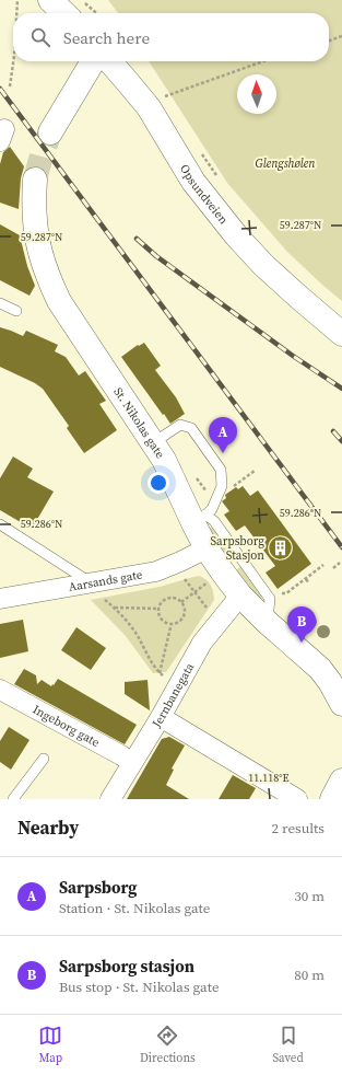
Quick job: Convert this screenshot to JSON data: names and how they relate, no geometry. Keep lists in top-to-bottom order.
{
  "streets": {
    "street": [
      "Opsundveien",
      "St. Nikolas gate",
      "Aarsands gate",
      "Jernbanegata",
      "Ingeborg gate"
    ]
  },
  "crossings": [
    ["St. Nikolas gate", "Aarsands gate"],
    ["St. Nikolas gate", "Jernbanegata"],
    ["Jernbanegata", "Ingeborg gate"]
  ],
  "parks": ["Glengshølen"],
  "places": {
    "building": ["Sarpsborg Stasjon"]
  },
  "north": "top",
  "page": {
    "search": "Search here",
    "pins": ["A", "B"],
    "heading": ["Nearby", "2 results"],
    "list": [
      {
        "mark": "A",
        "name": "Sarpsborg",
        "note": "Station · St. Nikolas gate",
        "value": "30 m"
      },
      {
        "mark": "B",
        "name": "Sarpsborg stasjon",
        "note": "Bus stop · St. Nikolas gate",
        "value": "80 m"
      }
    ],
    "nav": ["Map", "Directions", "Saved"]
  },
  "coordinates": ["59.287°N", "59.286°N", "11.118°E"]
}
